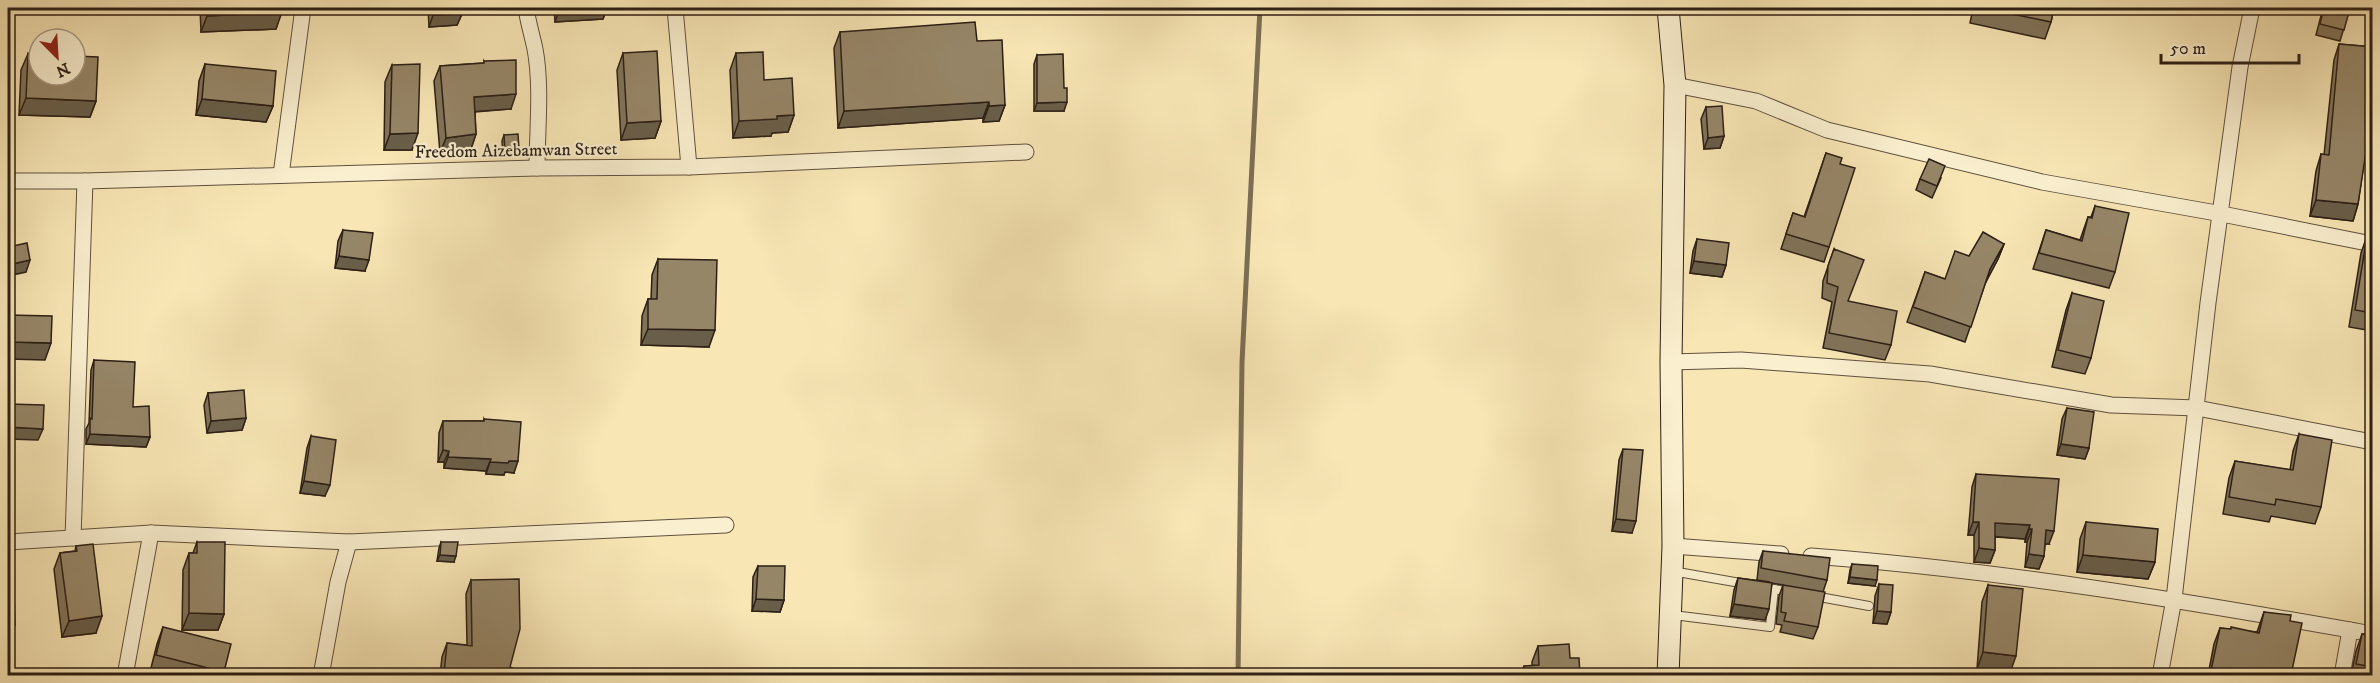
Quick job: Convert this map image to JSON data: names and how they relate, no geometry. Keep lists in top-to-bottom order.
{
  "streets": {
    "street": ["Freedom Aizebamwan Street"]
  },
  "scale_bar": "50 m",
  "north": "bottom right"
}
